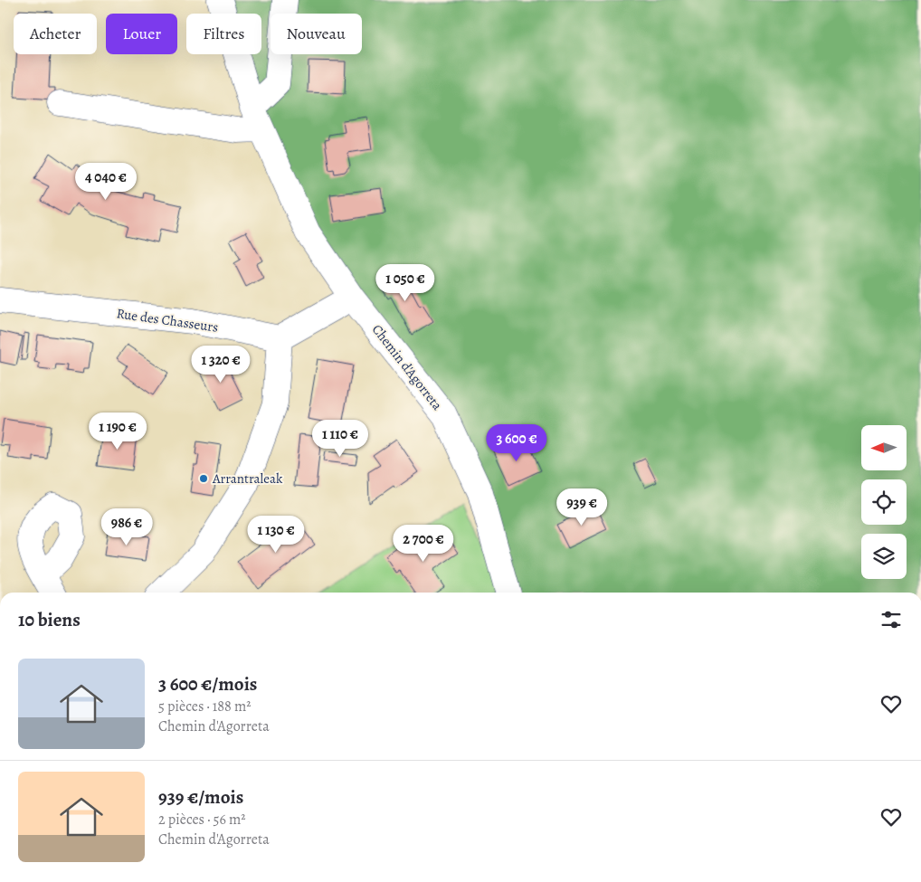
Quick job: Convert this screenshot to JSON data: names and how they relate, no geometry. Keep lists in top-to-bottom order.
{
  "streets": {
    "street": ["Rue des Chasseurs", "Chemin d'Agorreta"]
  },
  "places": ["Arrantraleak"],
  "north": "left",
  "page": {
    "chip": [
      "Acheter",
      "Louer",
      "Filtres",
      "Nouveau"
    ],
    "price": [
      "4 040 €",
      "1 050 €",
      "1 320 €",
      "1 190 €",
      "1 110 €",
      "3 600 €",
      "939 €",
      "986 €",
      "1 130 €",
      "2 700 €"
    ],
    "heading": "10 biens",
    "list": [
      {
        "name": "3 600 €/mois",
        "note": "5 pièces · 188 m² · Chemin d'Agorreta"
      },
      {
        "name": "939 €/mois",
        "note": "2 pièces · 56 m² · Chemin d'Agorreta"
      }
    ]
  }
}
